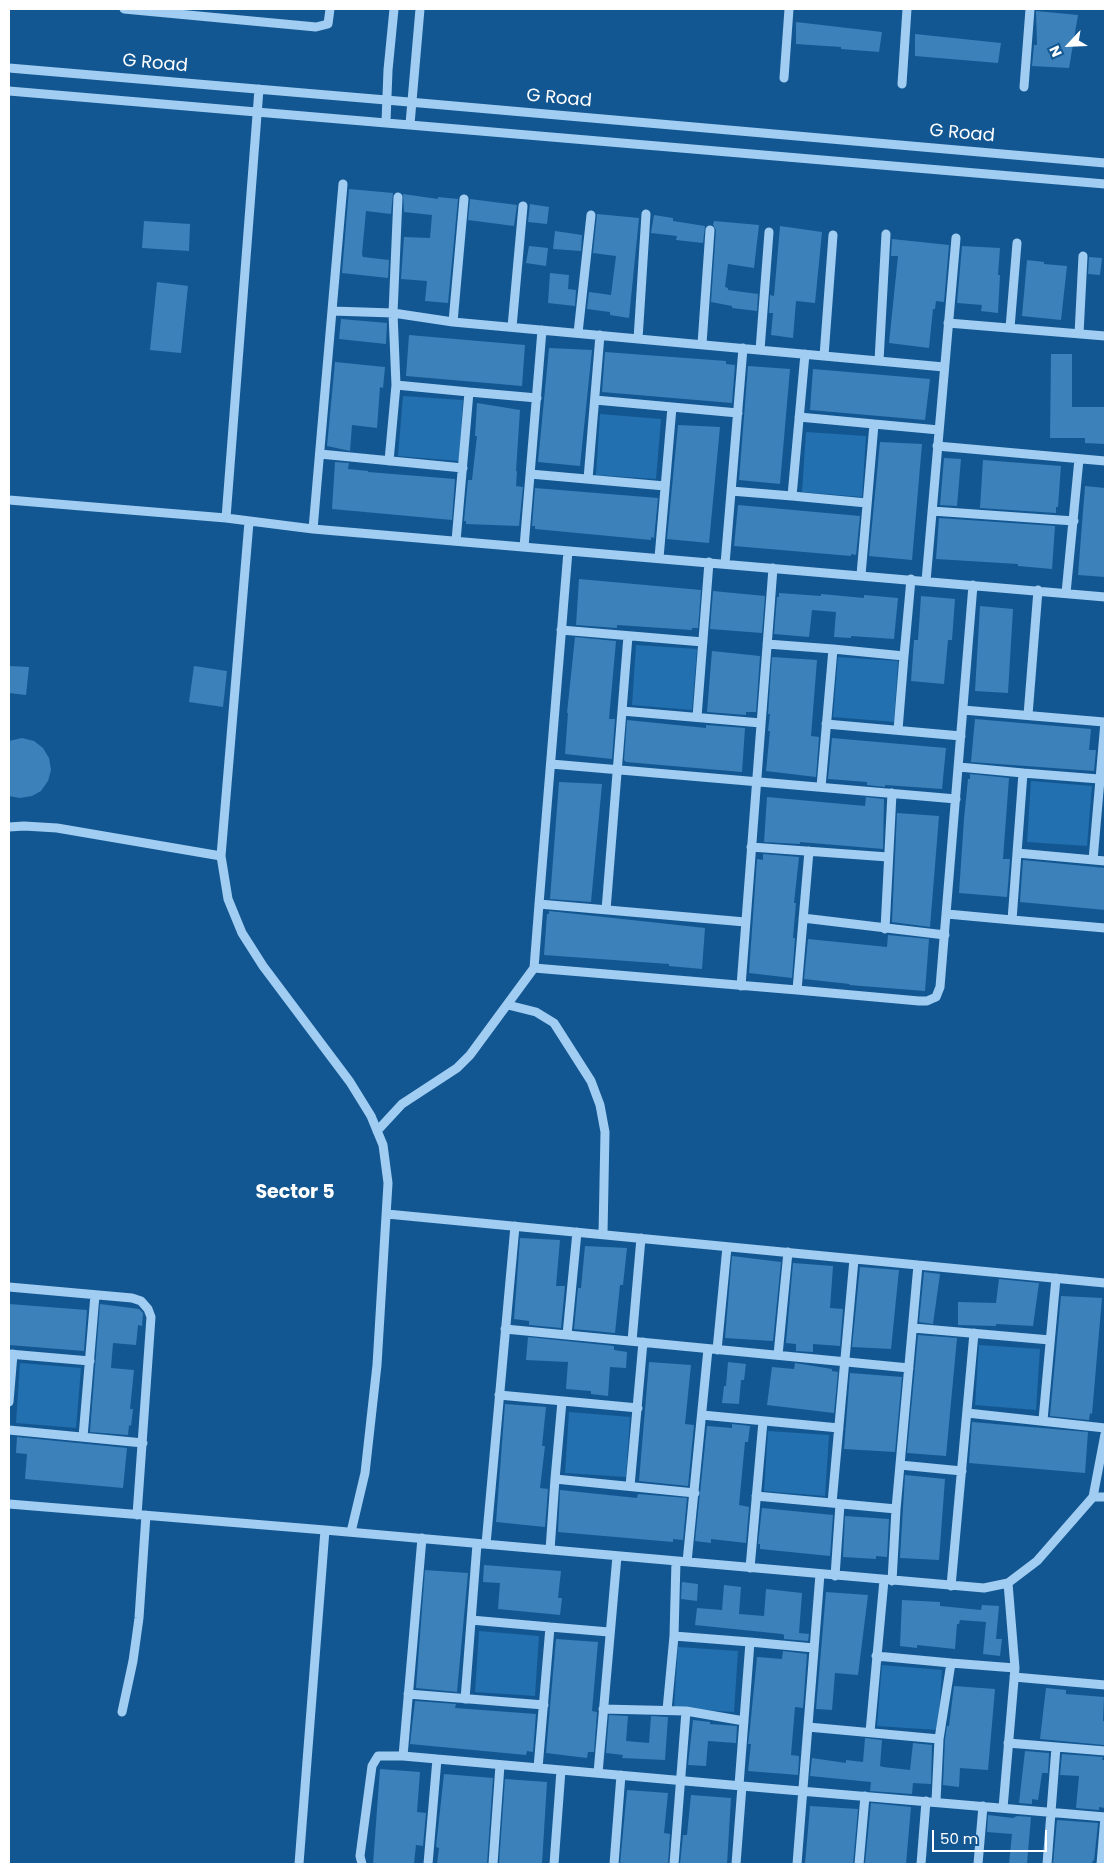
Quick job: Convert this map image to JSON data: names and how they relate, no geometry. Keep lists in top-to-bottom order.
{
  "streets": {
    "street": ["G Road"]
  },
  "districts": ["Sector 5"],
  "scale_bar": "50 m",
  "north": "bottom left"
}
